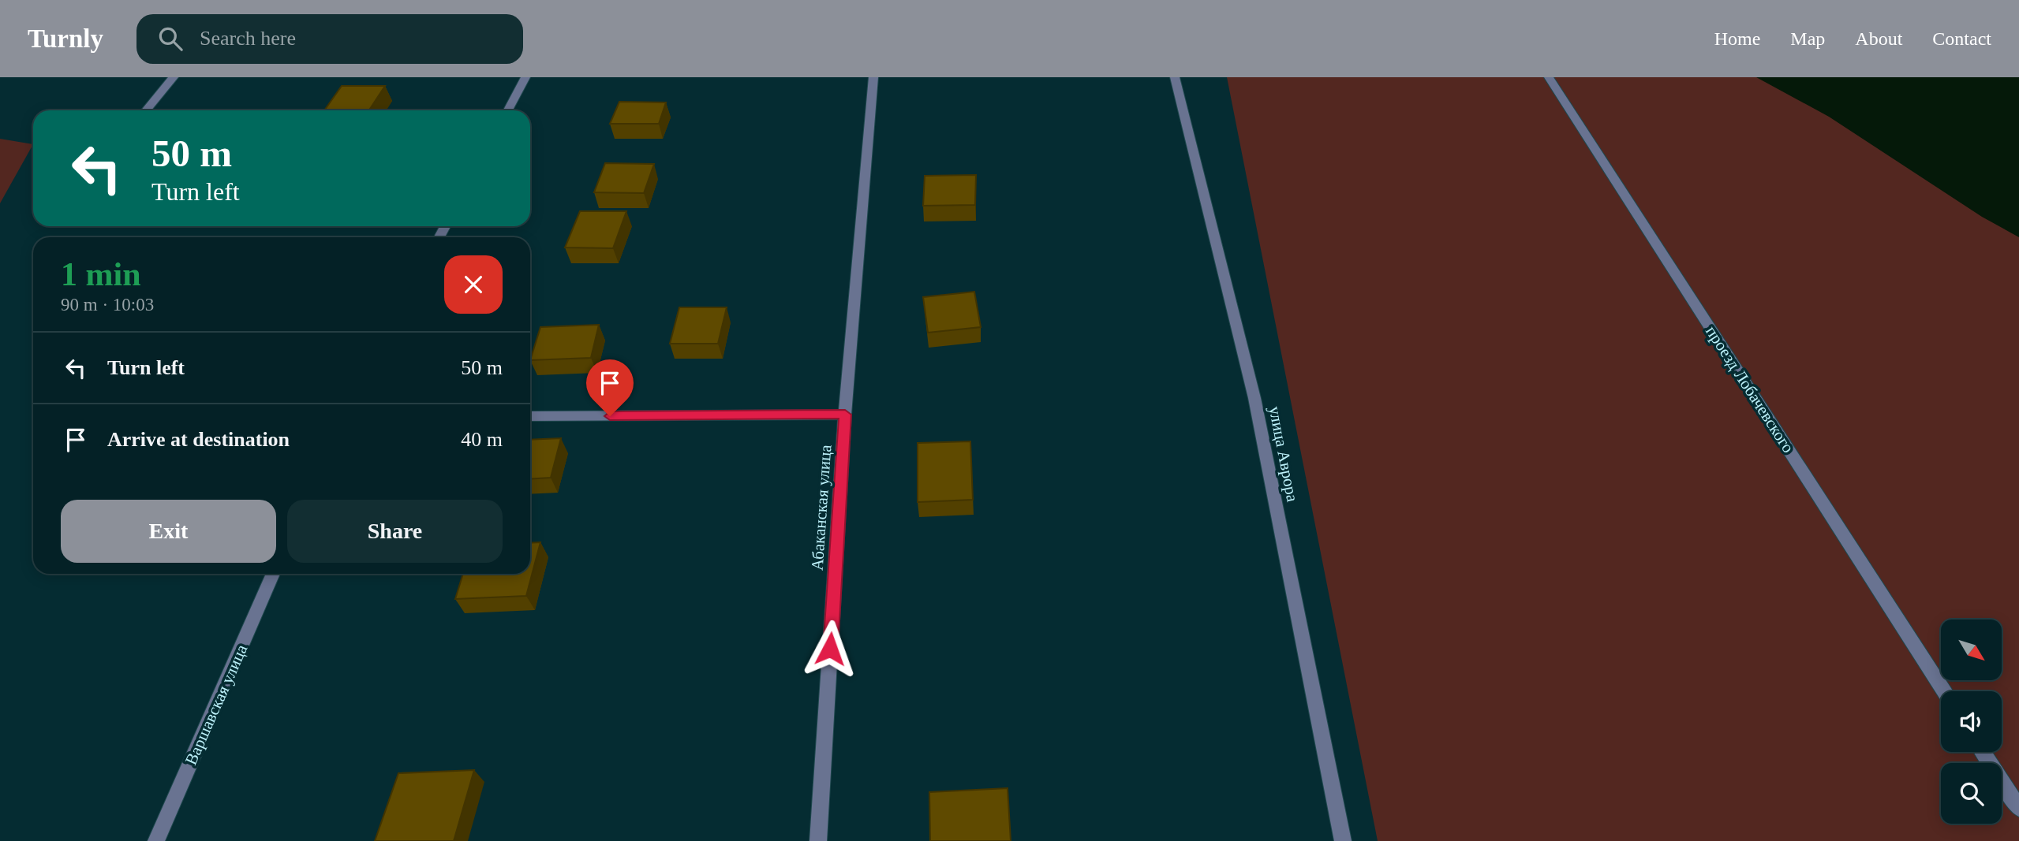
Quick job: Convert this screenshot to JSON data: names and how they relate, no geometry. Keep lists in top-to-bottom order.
{
  "streets": {
    "street": [
      "проезд Лобачевского",
      "улица Аврора",
      "Абаканская улица",
      "Варшавская улица"
    ]
  },
  "north": "bottom right",
  "page": {
    "header": "Turnly",
    "search": "Search here",
    "nav": [
      "Home",
      "Map",
      "About",
      "Contact"
    ],
    "turn": ["50 m", "Turn left"],
    "heading": ["1 min", "90 m · 10:03"],
    "list": [
      {
        "name": "Turn left",
        "value": "50 m"
      },
      {
        "name": "Arrive at destination",
        "value": "40 m"
      }
    ],
    "buttons": ["Exit", "Share"]
  }
}
